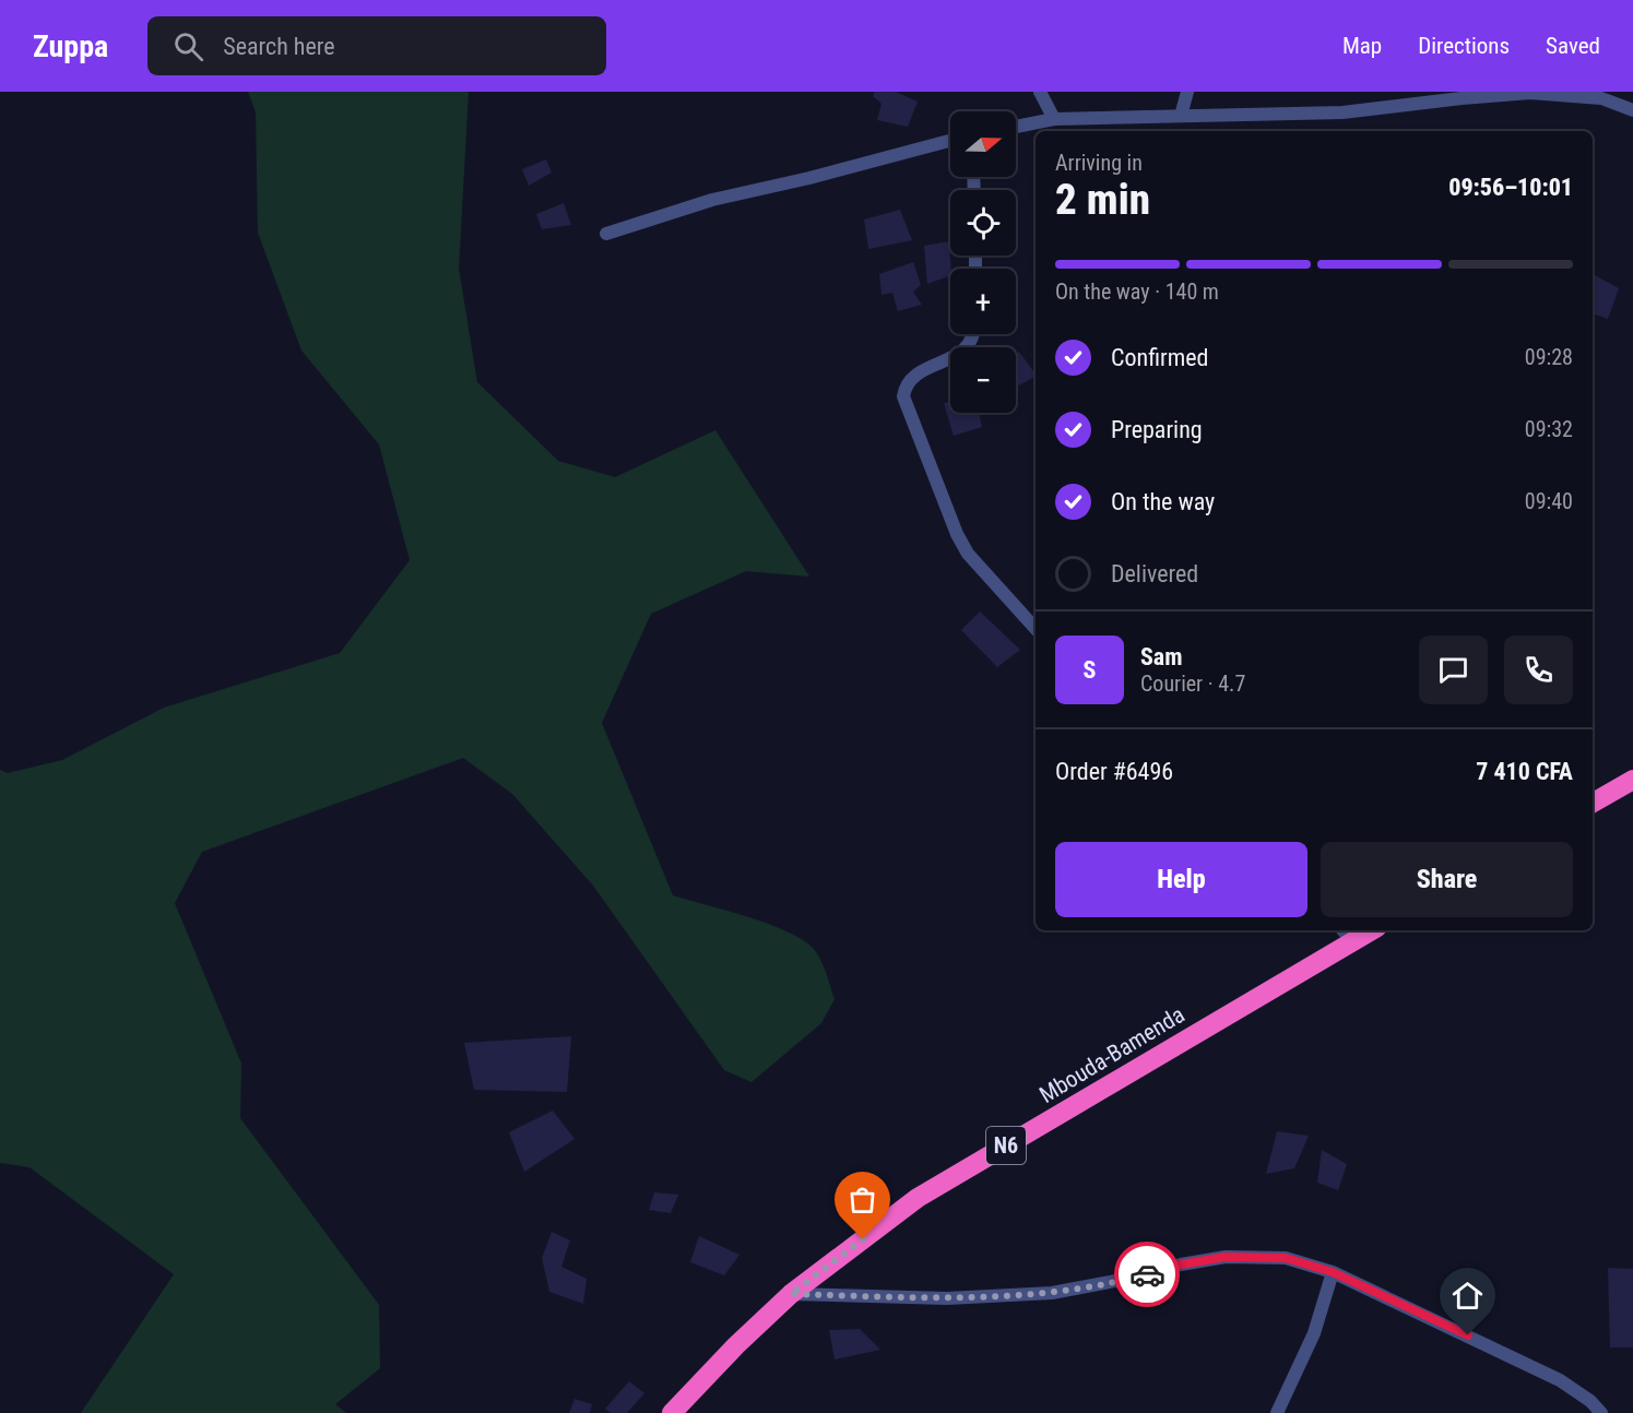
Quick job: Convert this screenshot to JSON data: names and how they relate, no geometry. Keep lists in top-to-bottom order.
{
  "streets": {
    "highway": ["Mbouda-Bamenda", "N6"]
  },
  "north": "right",
  "page": {
    "header": "Zuppa",
    "search": "Search here",
    "nav": ["Map", "Directions", "Saved"],
    "map_buttons": ["+", "−"],
    "heading": ["2 min", "Arriving in", "09:56–10:01"],
    "panel": [
      "Sam",
      "Courier · 4.7",
      "Order #6496",
      "7 410 CFA"
    ],
    "bar": "On the way · 140 m",
    "list": [
      ["Confirmed", "09:28"],
      ["Preparing", "09:32"],
      ["On the way", "09:40"],
      "Delivered"
    ],
    "round": "S",
    "buttons": ["Help", "Share"]
  }
}
